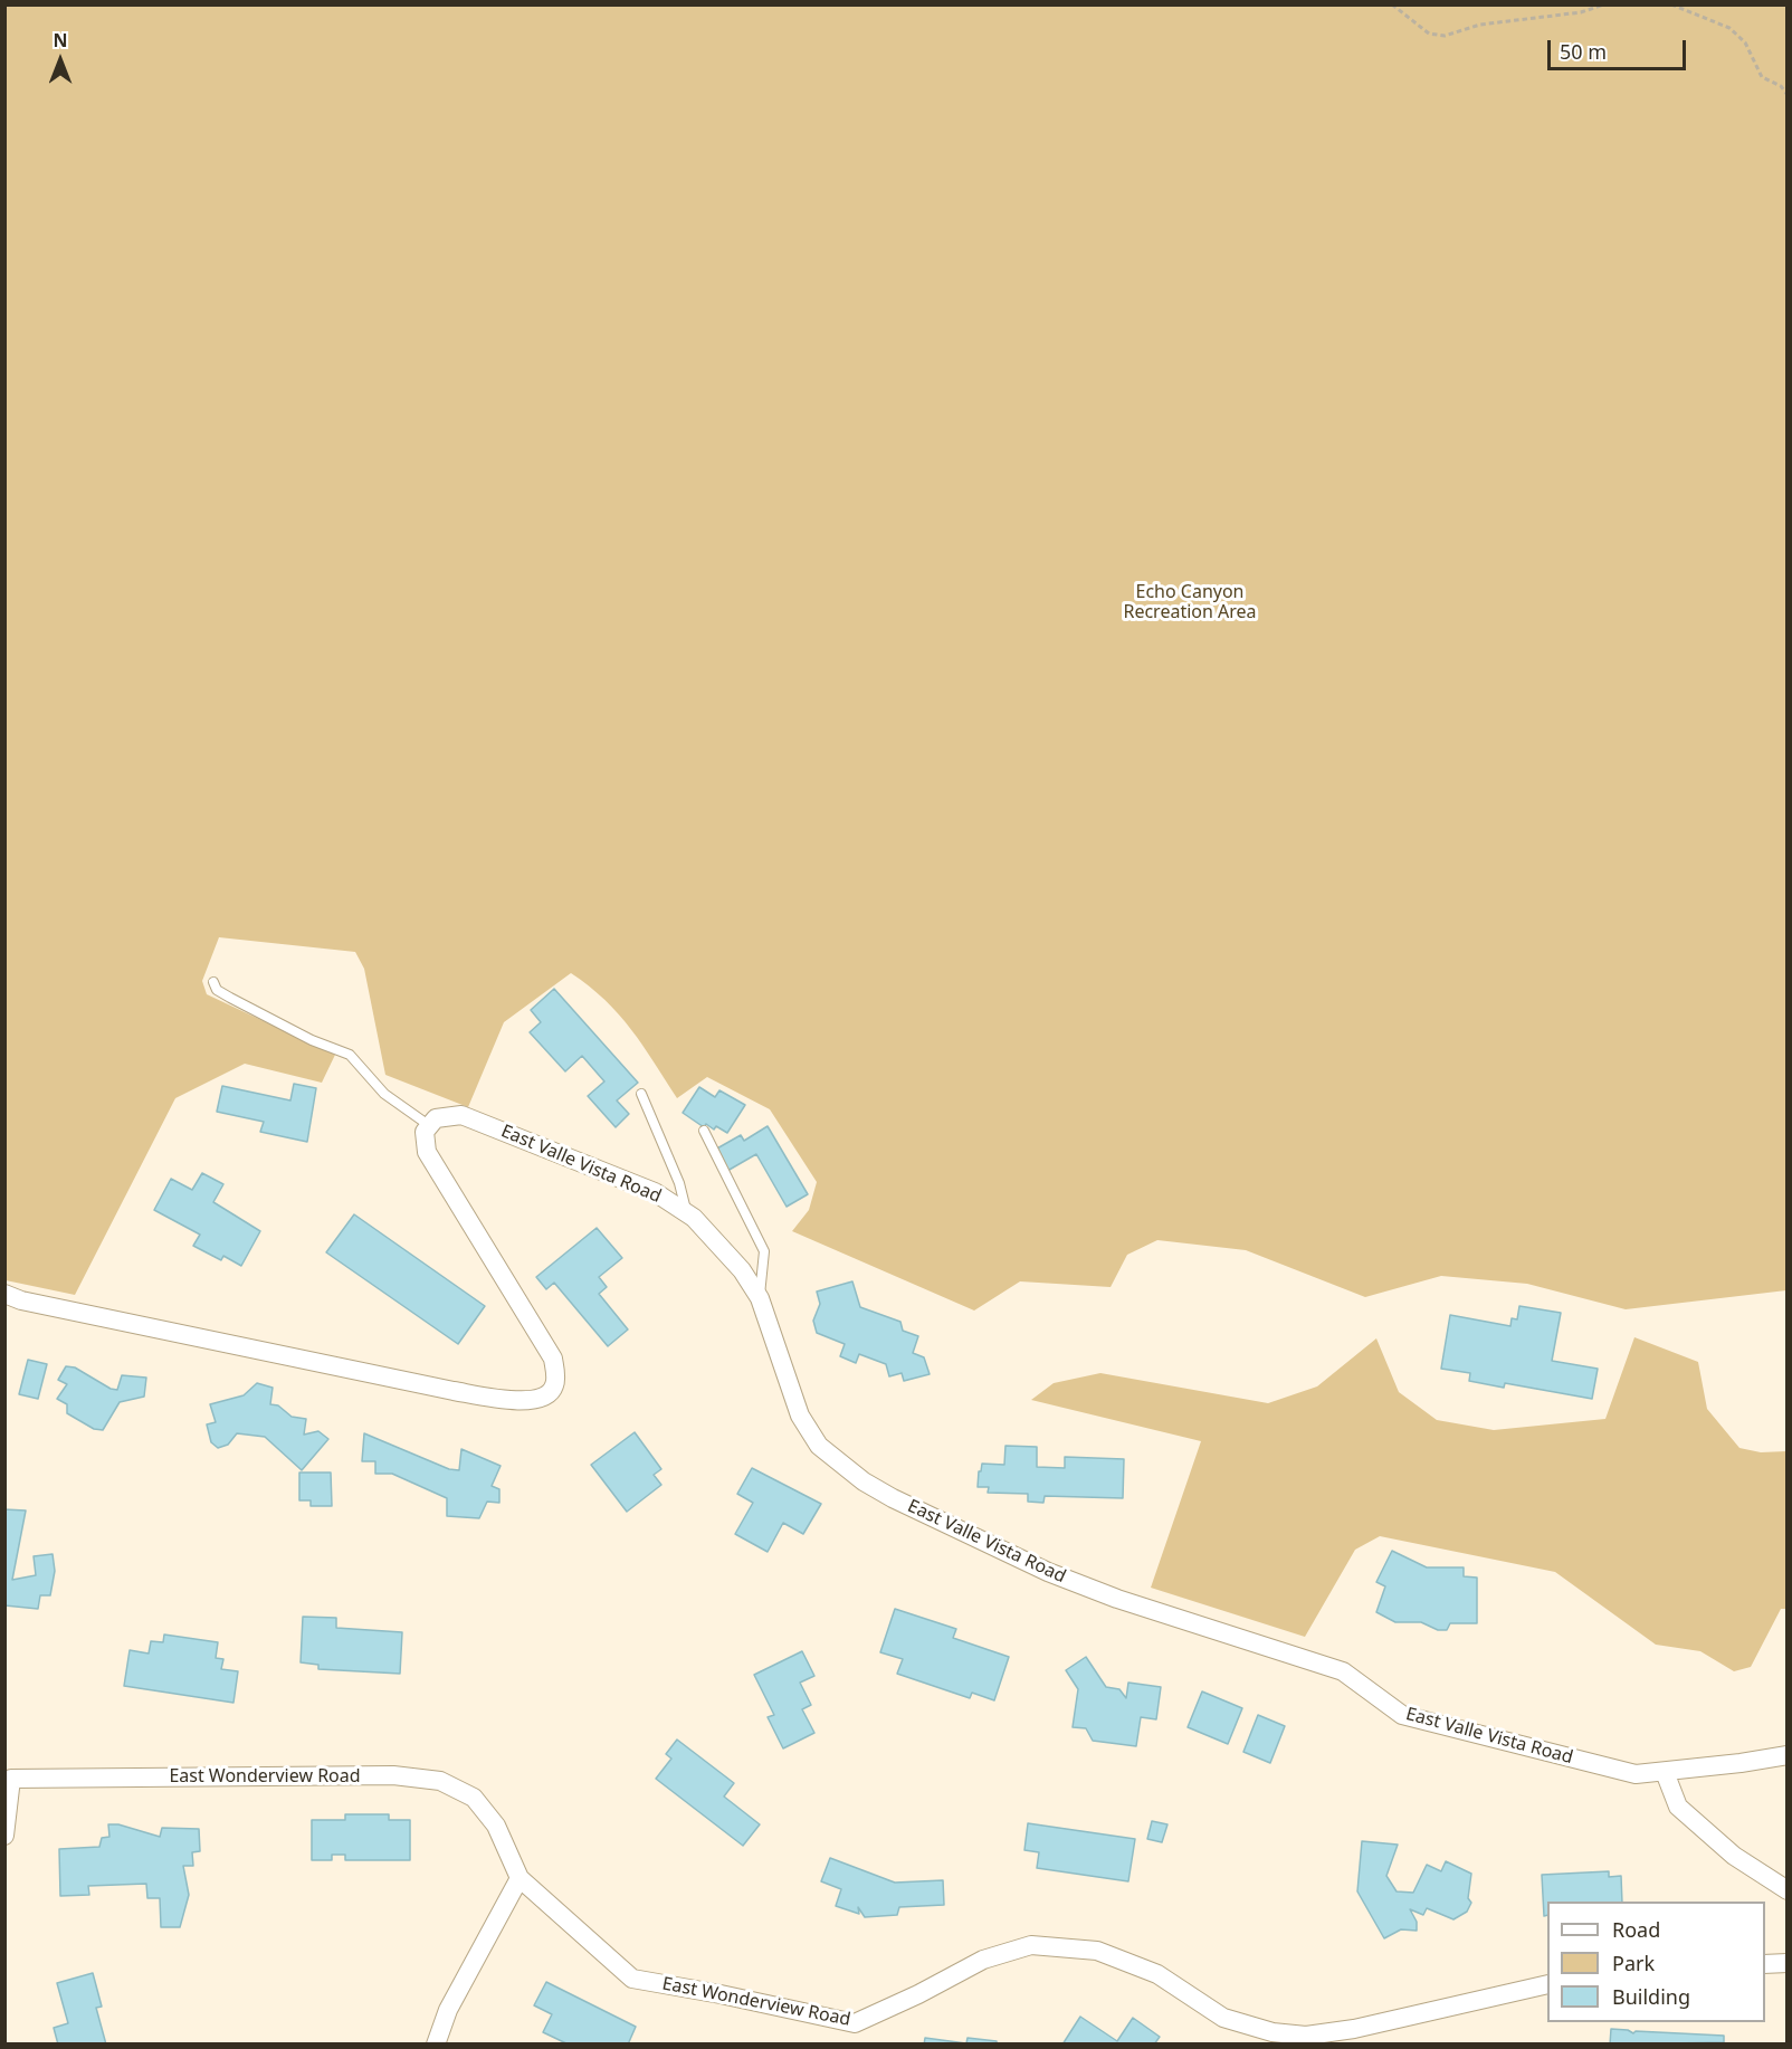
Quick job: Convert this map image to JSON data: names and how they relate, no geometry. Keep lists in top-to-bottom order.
{
  "streets": {
    "street": ["East Valle Vista Road", "East Wonderview Road"]
  },
  "parks": ["Echo Canyon Recreation Area"],
  "legend": ["Road", "Park", "Building"],
  "scale_bar": "50 m",
  "north": "top"
}
